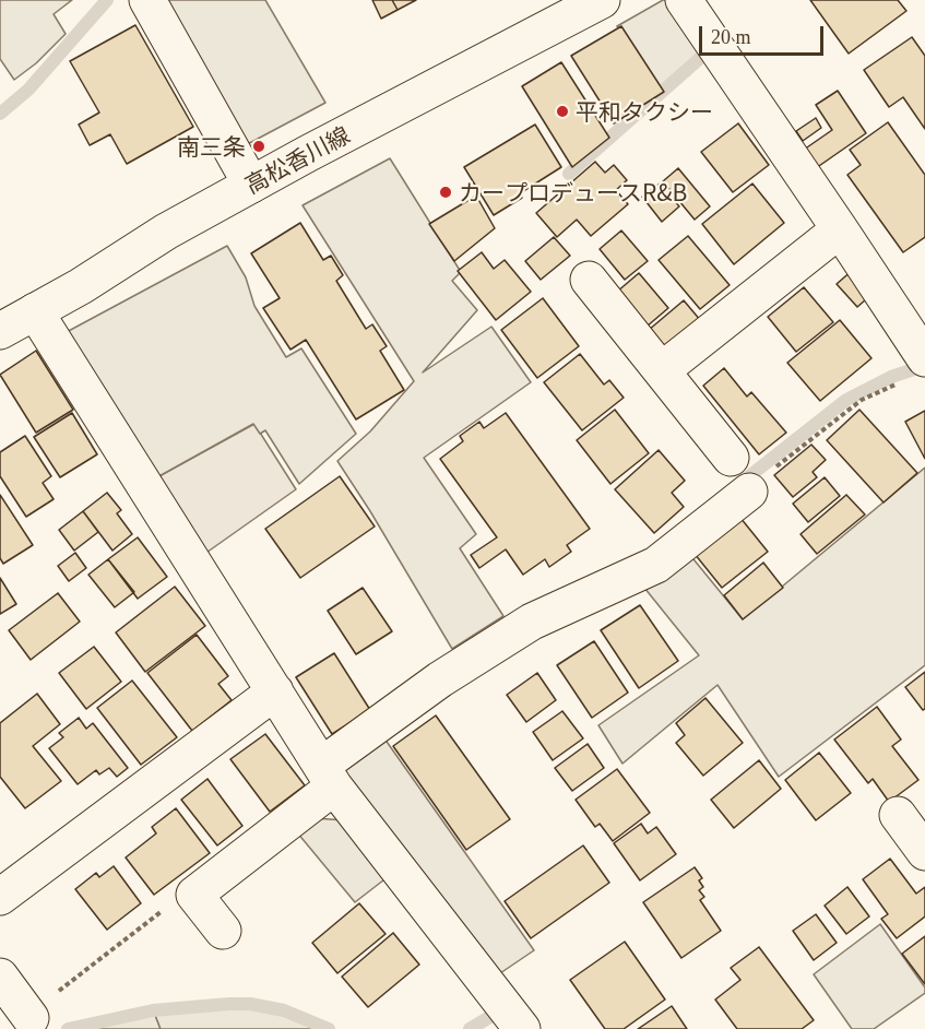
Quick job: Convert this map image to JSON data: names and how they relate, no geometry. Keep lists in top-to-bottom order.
{
  "streets": {
    "main road": ["高松香川線"]
  },
  "places": ["平和タクシー", "南三条", "カープロデュースR&B"],
  "scale_bar": "20 m"
}
